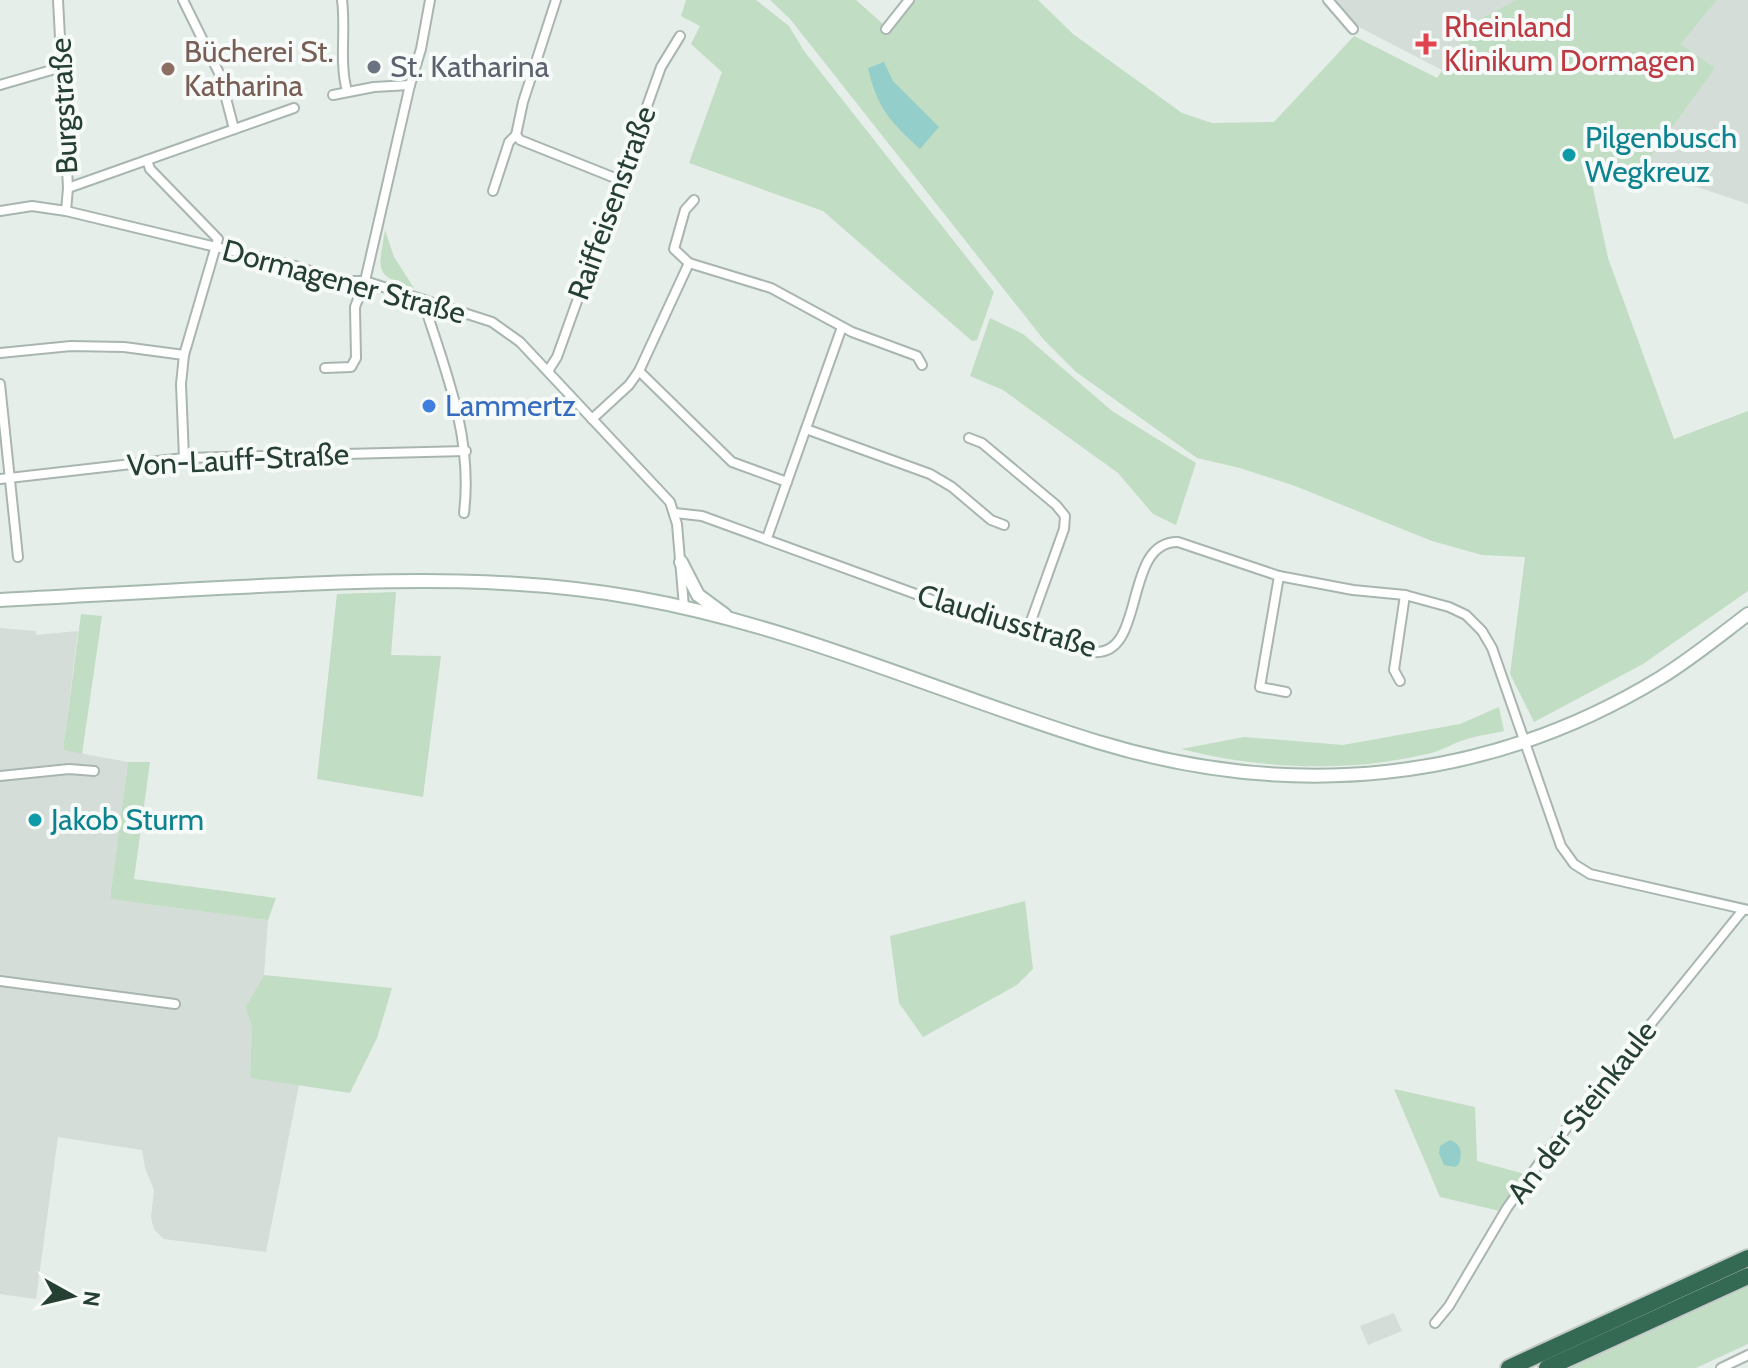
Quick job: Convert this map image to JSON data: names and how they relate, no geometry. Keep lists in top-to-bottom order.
{
  "streets": {
    "street": [
      "Burgstraße",
      "Raiffeisenstraße",
      "Dormagener Straße",
      "Von-Lauff-Straße",
      "Claudiusstraße",
      "An der Steinkaule"
    ]
  },
  "crossings": [
    ["Burgstraße", "Dormagener Straße"],
    ["Raiffeisenstraße", "Dormagener Straße"],
    ["Dormagener Straße", "Claudiusstraße"],
    ["Claudiusstraße", "An der Steinkaule"]
  ],
  "places": {
    "health": ["Rheinland Klinikum Dormagen"],
    "other": [
      "St. Katharina",
      "Bücherei St. Katharina",
      "Pilgenbusch Wegkreuz",
      "Lammertz",
      "Jakob Sturm"
    ]
  },
  "north": "right"
}
